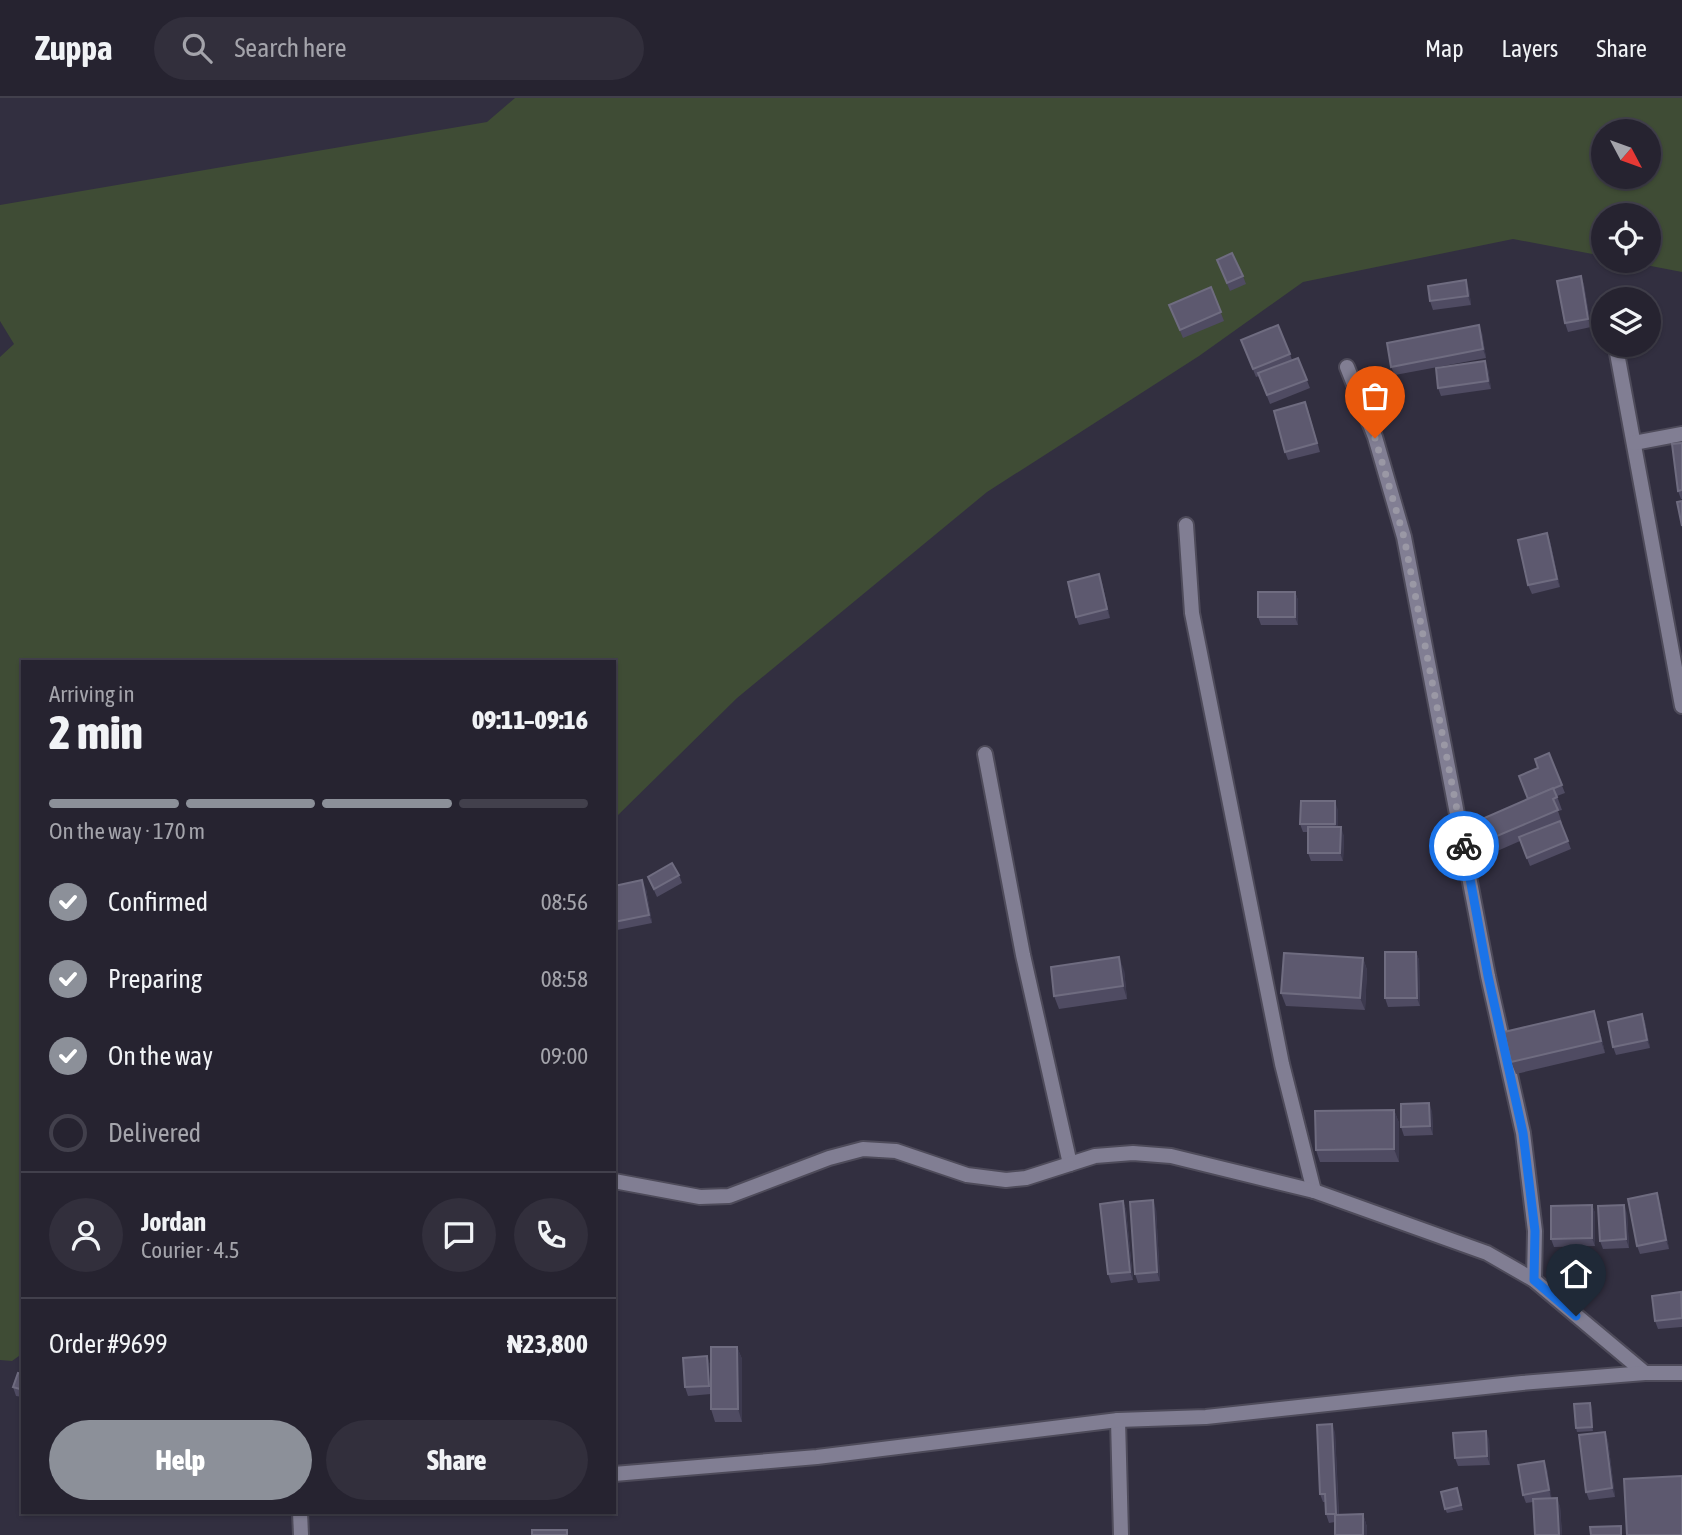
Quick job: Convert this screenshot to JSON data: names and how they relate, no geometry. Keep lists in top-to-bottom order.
{
  "north": "bottom right",
  "page": {
    "header": "Zuppa",
    "search": "Search here",
    "nav": ["Map", "Layers", "Share"],
    "heading": ["2 min", "Arriving in", "09:11–09:16"],
    "panel": [
      "Jordan",
      "Courier · 4.5",
      "Order #9699",
      "₦23,800"
    ],
    "bar": "On the way · 170 m",
    "list": [
      ["Confirmed", "08:56"],
      ["Preparing", "08:58"],
      ["On the way", "09:00"],
      "Delivered"
    ],
    "buttons": ["Help", "Share"]
  }
}
